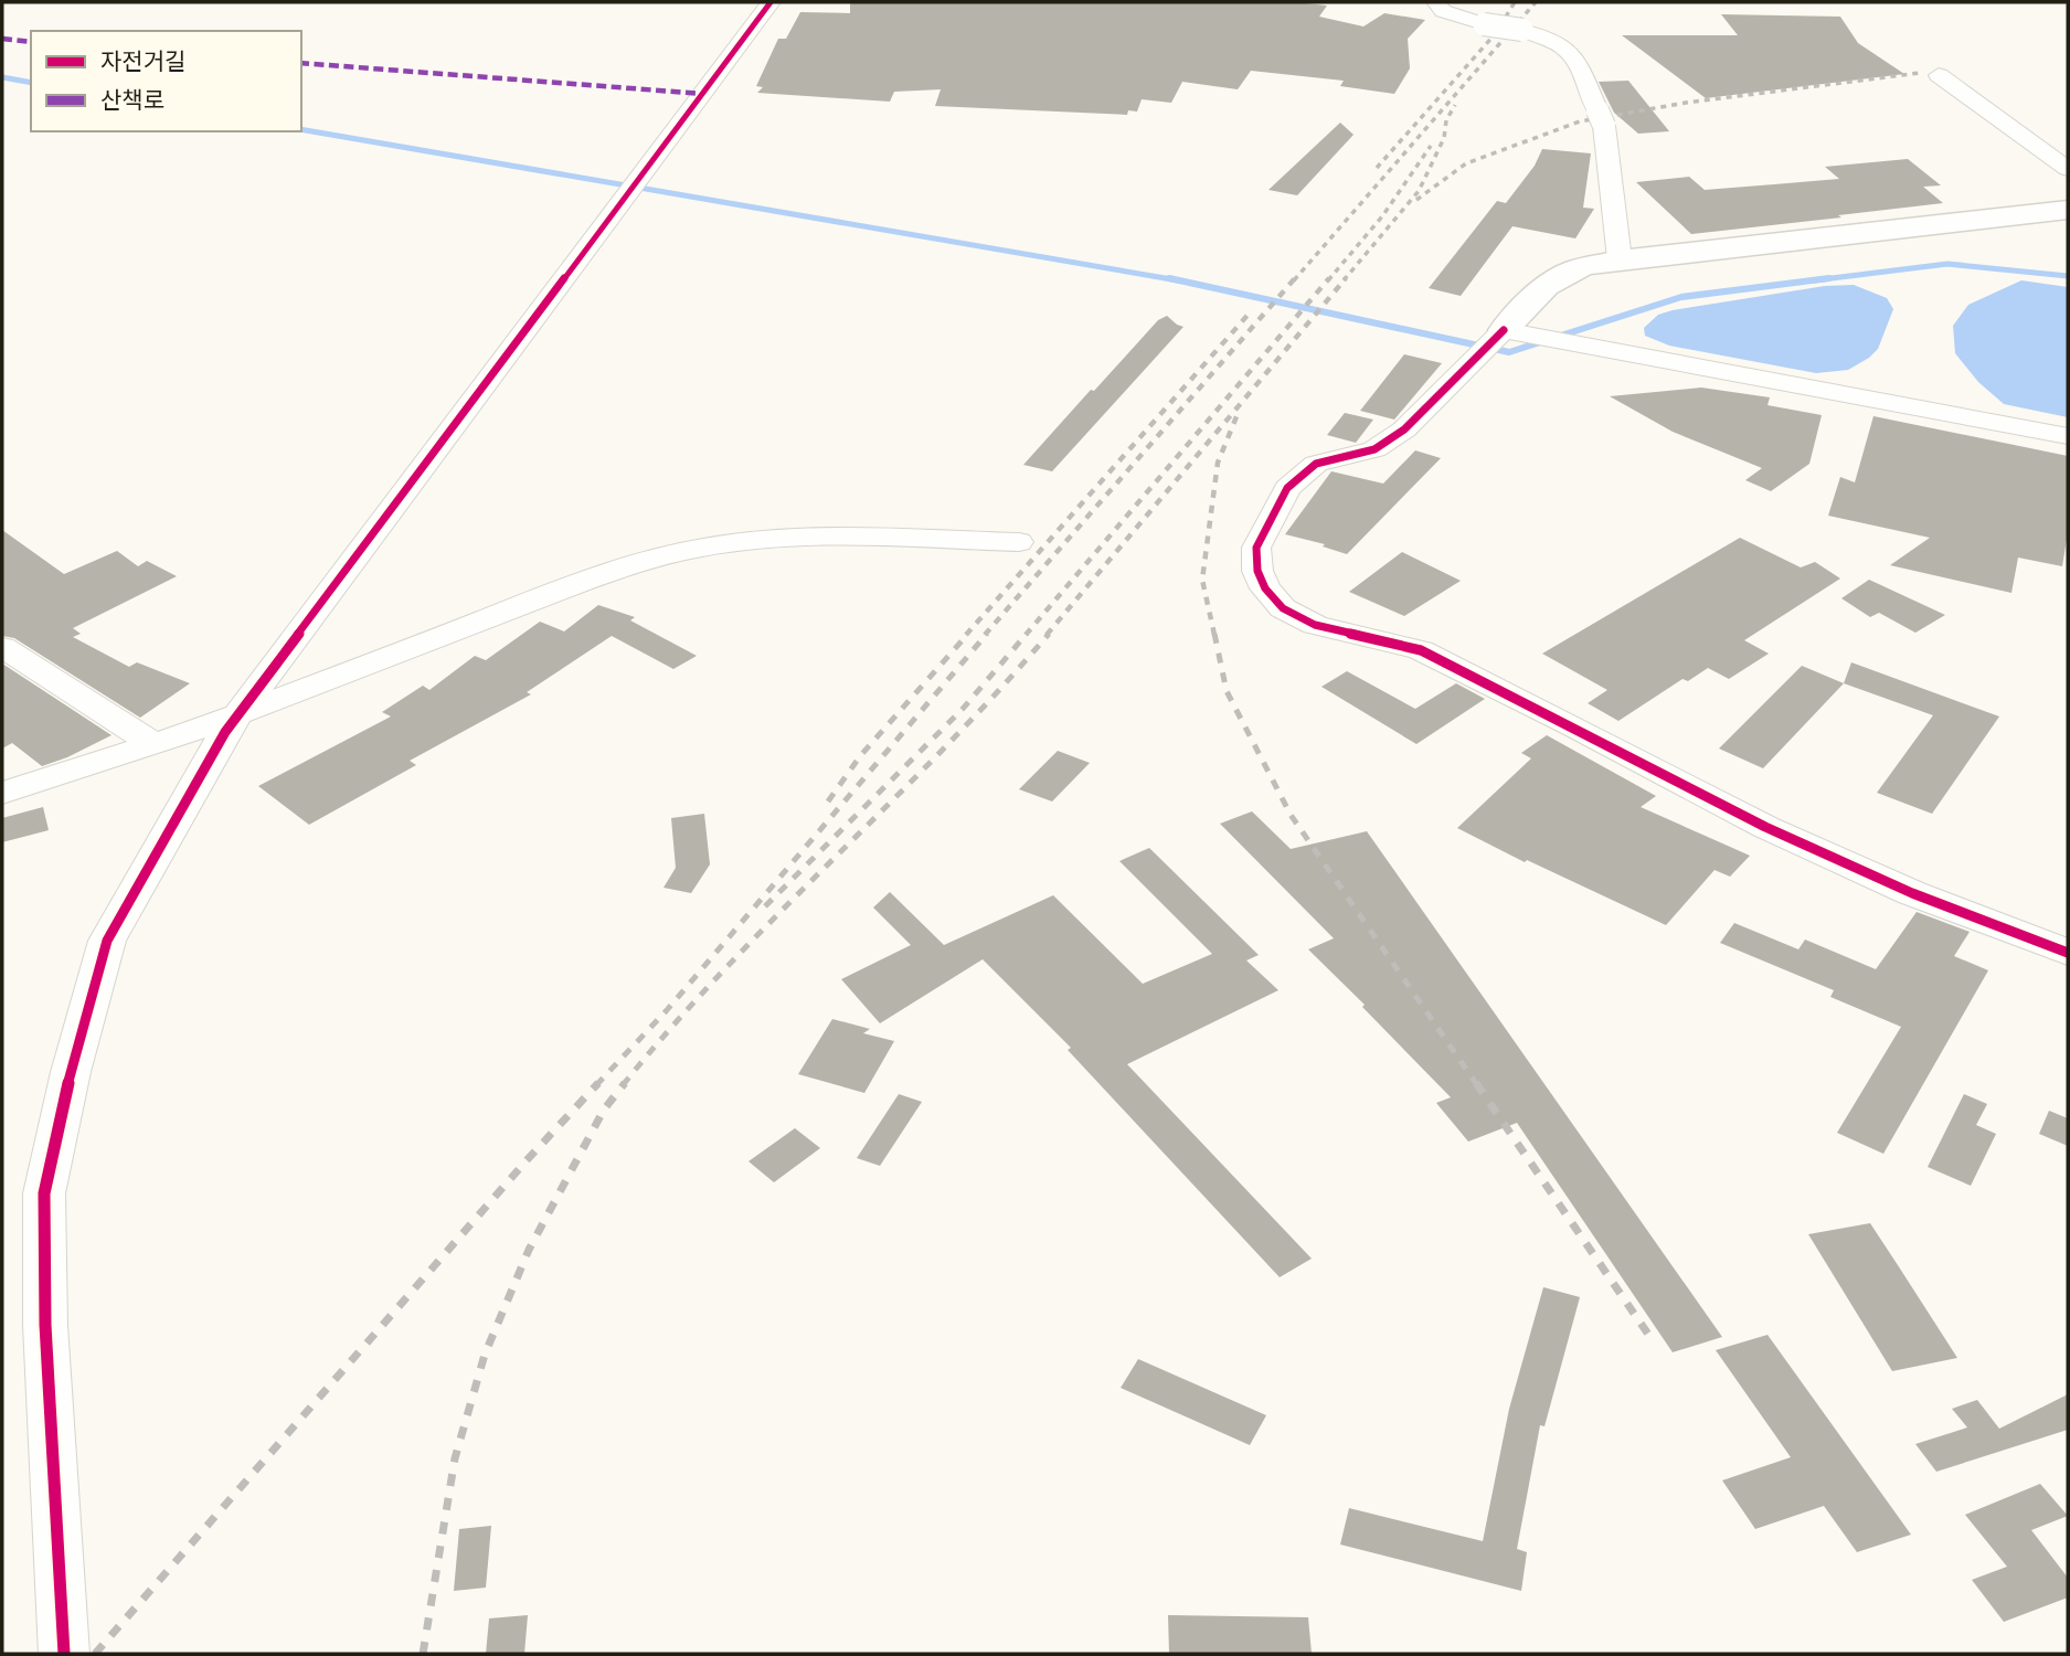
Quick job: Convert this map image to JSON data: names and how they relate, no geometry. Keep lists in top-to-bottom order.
{
  "legend": ["자전거길", "산책로"]
}
